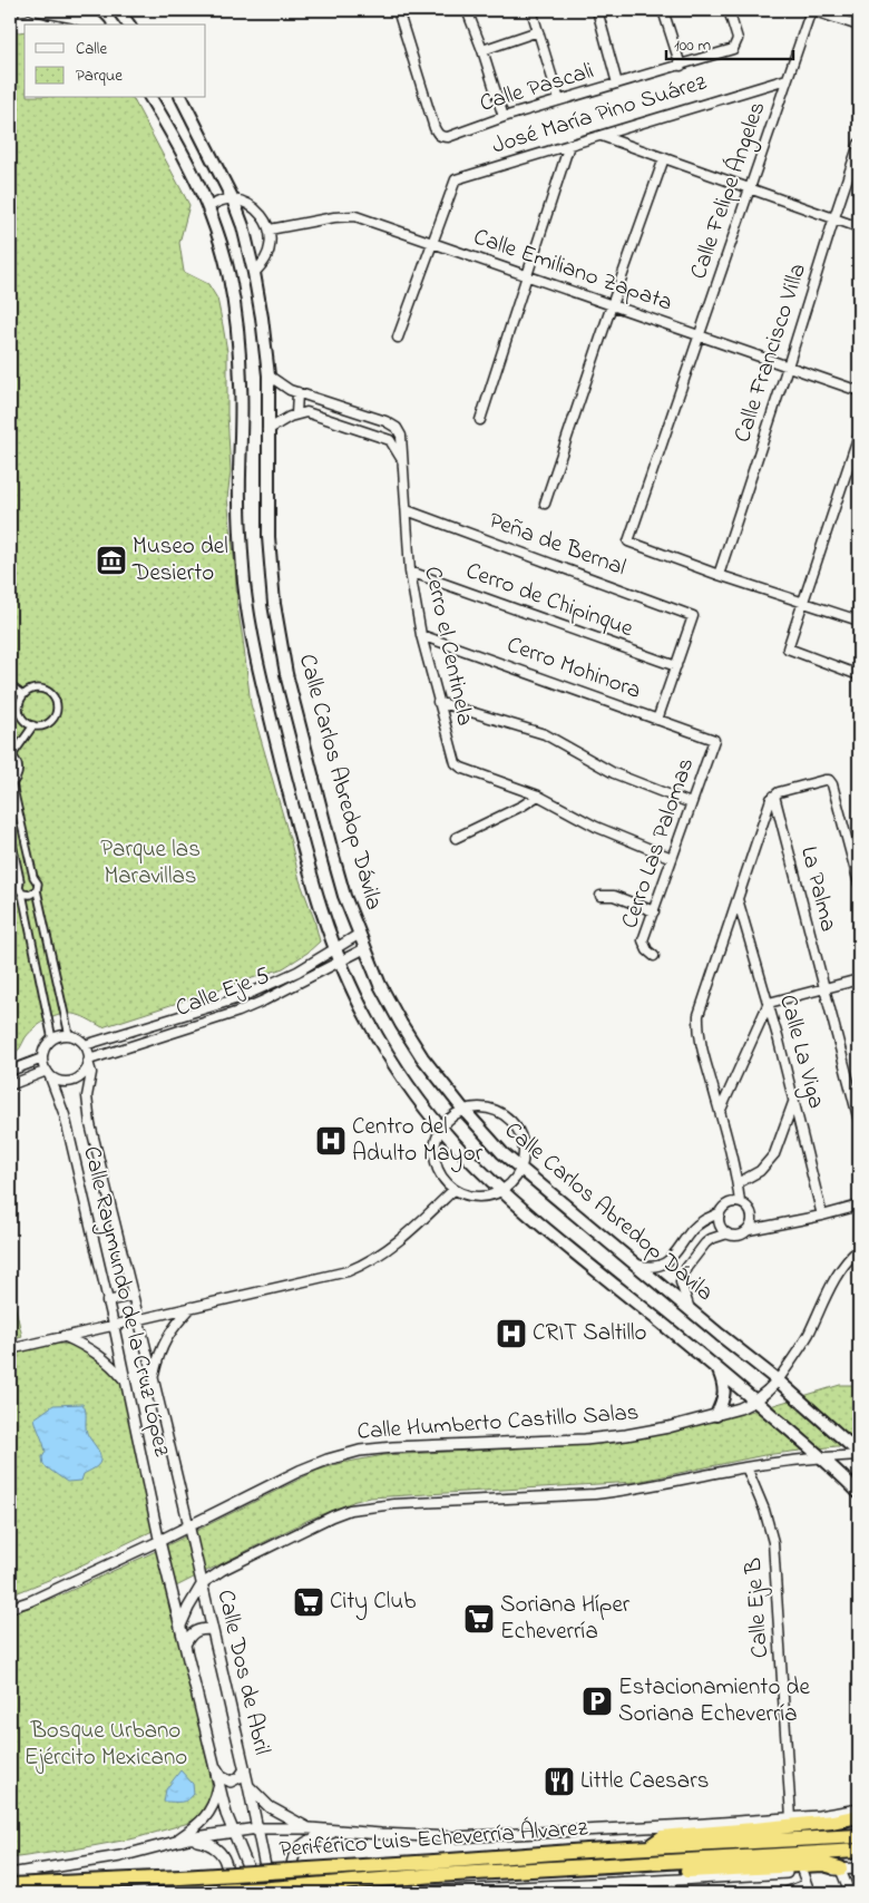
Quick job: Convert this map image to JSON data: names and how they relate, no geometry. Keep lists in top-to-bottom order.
{
  "streets": {
    "highway": ["Periférico Luis Echeverría Álvarez"],
    "main road": ["Calle Carlos Abredop Dávila"],
    "street": [
      "Calle Pascali",
      "José María Pino Suárez",
      "Calle Felipe Ángeles",
      "Calle Emiliano Zapata",
      "Calle Francisco Villa",
      "Peña de Bernal",
      "Cerro de Chipinque",
      "Cerro el Centinela",
      "Cerro Mohinora",
      "Cerro Las Palomas",
      "La Palma",
      "Calle Eje 5",
      "Calle La Viga",
      "Calle Raymundo de la Cruz López",
      "Calle Humberto Castillo Salas",
      "Calle Eje B",
      "Calle Dos de Abril"
    ]
  },
  "crossings": [
    ["José María Pino Suárez", "Calle Felipe Ángeles"],
    ["José María Pino Suárez", "Calle Emiliano Zapata"],
    ["Calle Felipe Ángeles", "Calle Emiliano Zapata"],
    ["Calle Felipe Ángeles", "Calle Francisco Villa"],
    ["Calle Emiliano Zapata", "Calle Francisco Villa"],
    ["Peña de Bernal", "Cerro de Chipinque"],
    ["Peña de Bernal", "Cerro el Centinela"],
    ["Cerro de Chipinque", "Cerro el Centinela"],
    ["Cerro el Centinela", "Cerro Mohinora"],
    ["Cerro Mohinora", "Cerro Las Palomas"],
    ["Calle Carlos Abredop Dávila", "Calle Eje 5"],
    ["Calle Carlos Abredop Dávila", "Calle Humberto Castillo Salas"],
    ["Calle Eje 5", "Calle Raymundo de la Cruz López"],
    ["Calle Raymundo de la Cruz López", "Calle Humberto Castillo Salas"],
    ["Calle Raymundo de la Cruz López", "Calle Dos de Abril"],
    ["Calle Humberto Castillo Salas", "Calle Dos de Abril"],
    ["Calle Eje B", "Periférico Luis Echeverría Álvarez"],
    ["Calle Dos de Abril", "Periférico Luis Echeverría Álvarez"]
  ],
  "parks": ["Parque las Maravillas", "Bosque Urbano Ejército Mexicano"],
  "places": {
    "museum": ["Museo del Desierto"],
    "hospital": ["Centro del Adulto Mayor", "CRIT Saltillo"],
    "supermarket": ["City Club", "Soriana Híper Echeverría"],
    "parking": ["Estacionamiento de Soriana Echeverría"],
    "restaurant": ["Little Caesars"]
  },
  "legend": ["Calle", "Parque"],
  "scale_bar": "100 m"
}
